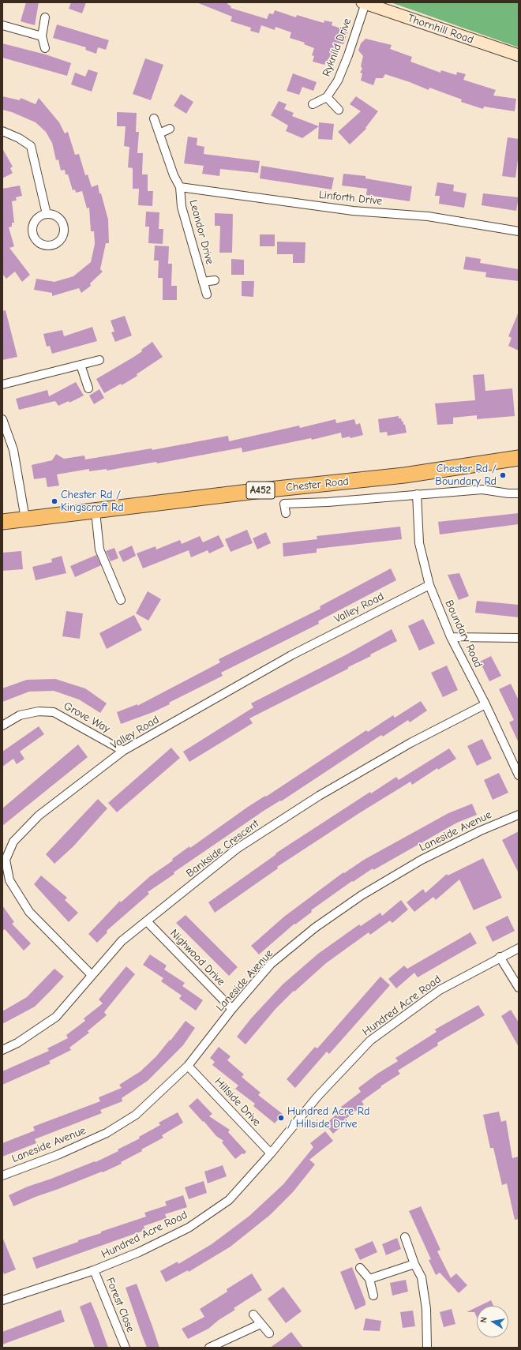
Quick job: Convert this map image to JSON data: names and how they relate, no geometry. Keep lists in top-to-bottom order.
{
  "streets": {
    "highway": ["Chester Road", "A452"],
    "main road": ["Thornhill Road"],
    "street": [
      "Ryknild Drive",
      "Linforth Drive",
      "Leandor Drive",
      "Valley Road",
      "Boundary Road",
      "Grove Way",
      "Laneside Avenue",
      "Bankside Crescent",
      "Nighwood Drive",
      "Hundred Acre Road",
      "Hillside Drive",
      "Forest Close"
    ]
  },
  "crossings": [
    ["Thornhill Road", "Ryknild Drive"],
    ["Linforth Drive", "Leandor Drive"],
    ["Chester Road", "Boundary Road"],
    ["Valley Road", "Boundary Road"],
    ["Valley Road", "Grove Way"],
    ["Valley Road", "Bankside Crescent"],
    ["Boundary Road", "Bankside Crescent"],
    ["Laneside Avenue", "Nighwood Drive"],
    ["Laneside Avenue", "Hillside Drive"],
    ["Bankside Crescent", "Nighwood Drive"],
    ["Hundred Acre Road", "Hillside Drive"],
    ["Hundred Acre Road", "Forest Close"]
  ],
  "places": ["Chester Rd / Boundary Rd", "Chester Rd / Kingscroft Rd", "Hundred Acre Rd / Hillside Drive"],
  "north": "left"
}
